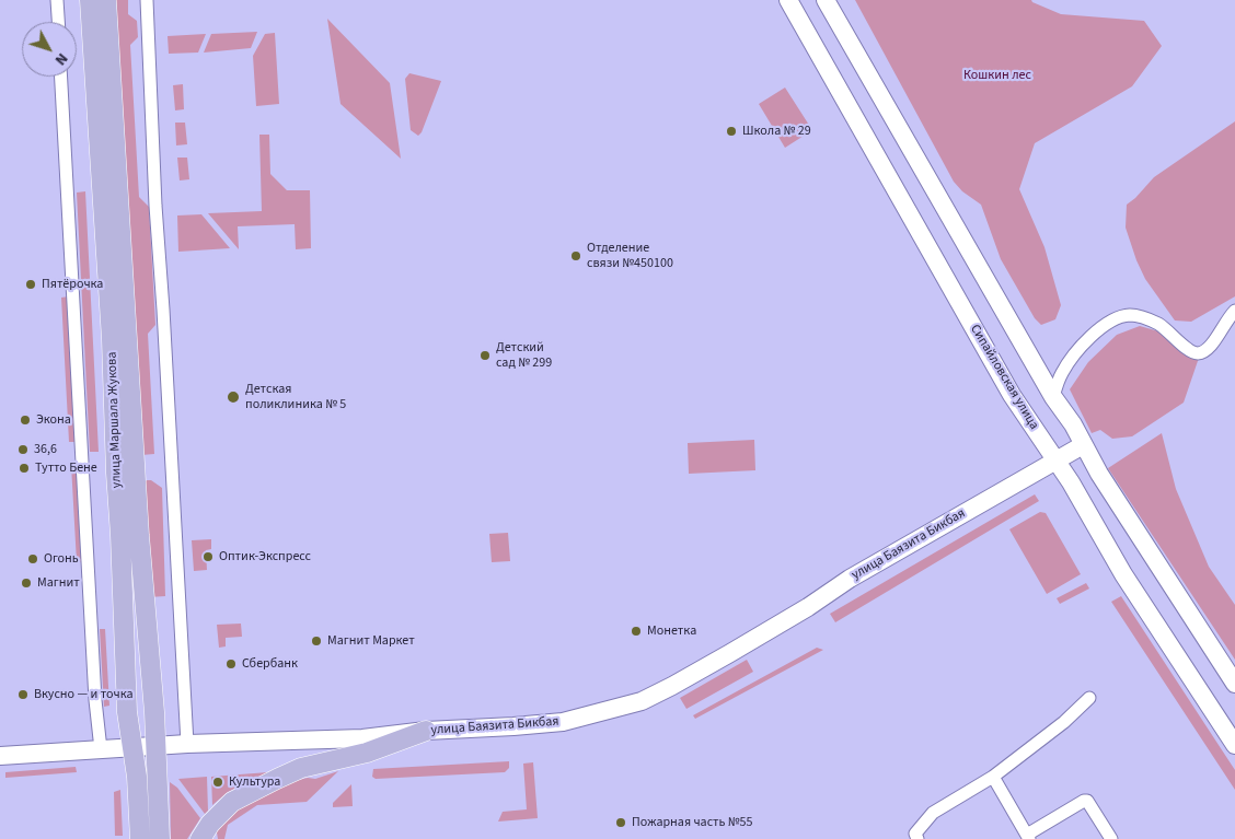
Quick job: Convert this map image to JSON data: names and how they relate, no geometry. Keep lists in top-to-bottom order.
{
  "streets": {
    "main road": ["Сипайловская улица", "улица Маршала Жукова", "улица Баязита Бикбая"]
  },
  "crossings": [
    ["Сипайловская улица", "улица Баязита Бикбая"],
    ["улица Маршала Жукова", "улица Баязита Бикбая"]
  ],
  "parks": ["Кошкин лес"],
  "places": [
    "Школа № 29",
    "Отделение связи №450100",
    "Пятёрочка",
    "Детский сад № 299",
    "Детская поликлиника № 5",
    "Экона",
    "36,6",
    "Тутто Бене",
    "Оптик-Экспресс",
    "Огонь",
    "Магнит",
    "Монетка",
    "Магнит Маркет",
    "Сбербанк",
    "Вкусно — и точка",
    "Культура",
    "Пожарная часть №55"
  ],
  "north": "bottom right"
}
